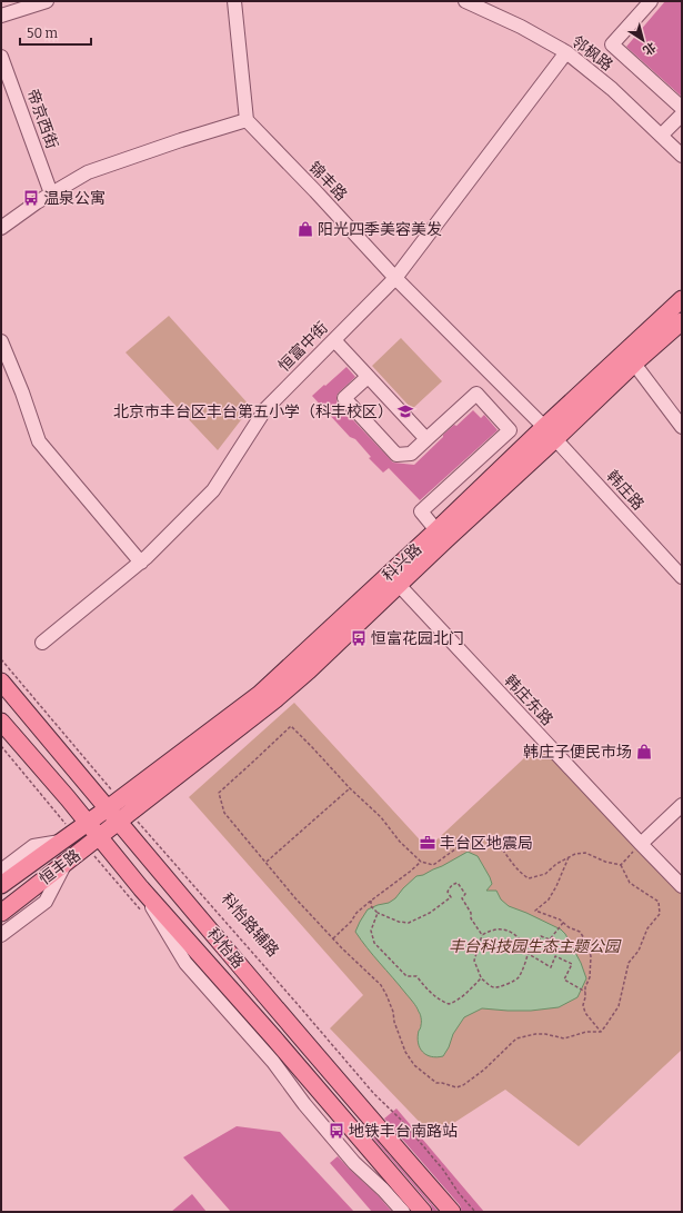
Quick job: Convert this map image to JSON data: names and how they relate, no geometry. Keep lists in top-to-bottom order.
{
  "streets": {
    "main road": ["科兴路", "恒丰路", "科怡路"],
    "street": [
      "邻枫路",
      "帝京西街",
      "锦丰路",
      "恒富中街",
      "韩庄路",
      "韩庄东路"
    ],
    "path": ["科怡路辅路"]
  },
  "crossings": [
    ["邻枫路", "恒富中街"],
    ["锦丰路", "恒富中街"],
    ["锦丰路", "韩庄路"],
    ["锦丰路", "科兴路"],
    ["韩庄路", "科兴路"],
    ["科兴路", "韩庄东路"],
    ["科兴路", "恒丰路"],
    ["科兴路", "科怡路辅路"],
    ["科兴路", "科怡路"],
    ["恒丰路", "科怡路辅路"],
    ["恒丰路", "科怡路"],
    ["科怡路辅路", "科怡路"]
  ],
  "parks": ["丰台科技园生态主题公园"],
  "places": {
    "bus stop": ["温泉公寓", "恒富花园北门", "地铁丰台南路站"],
    "shop": ["阳光四季美容美发", "韩庄子便民市场"],
    "school or university": ["北京市丰台区丰台第五小学（科丰校区）"],
    "office": ["丰台区地震局"]
  },
  "scale_bar": "50 m",
  "north": "bottom right"
}
